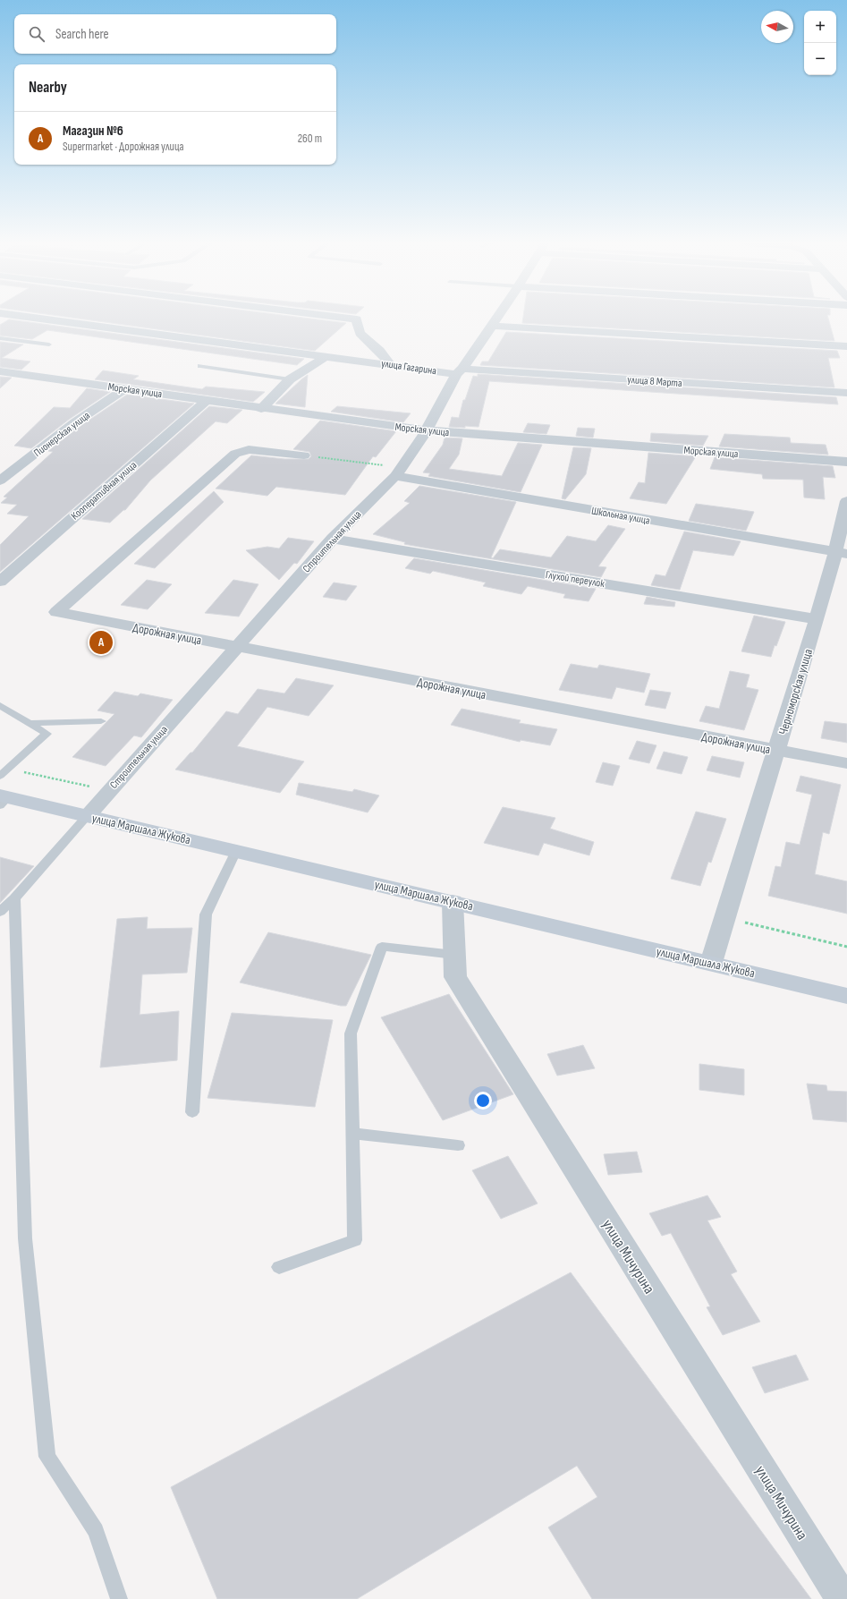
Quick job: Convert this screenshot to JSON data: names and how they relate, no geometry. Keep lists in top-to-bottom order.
{
  "streets": {
    "main road": ["улица Маршала Жукова"],
    "street": [
      "улица Гагарина",
      "улица 8 Марта",
      "Морская улица",
      "Пионерская улица",
      "Кооперативная улица",
      "Школьная улица",
      "Строительная улица",
      "Глухой переулок",
      "Дорожная улица",
      "Черноморская улица",
      "улица Мичурина"
    ]
  },
  "crossings": [
    ["улица Гагарина", "улица 8 Марта"],
    ["улица Гагарина", "Строительная улица"],
    ["улица 8 Марта", "Строительная улица"],
    ["Морская улица", "Пионерская улица"],
    ["Морская улица", "Кооперативная улица"],
    ["Морская улица", "Строительная улица"],
    ["Школьная улица", "Строительная улица"],
    ["Школьная улица", "Черноморская улица"],
    ["Строительная улица", "Глухой переулок"],
    ["Строительная улица", "Дорожная улица"],
    ["Строительная улица", "улица Маршала Жукова"],
    ["Глухой переулок", "Черноморская улица"],
    ["Дорожная улица", "Черноморская улица"],
    ["Черноморская улица", "улица Маршала Жукова"],
    ["улица Маршала Жукова", "улица Мичурина"]
  ],
  "north": "left",
  "page": {
    "map_buttons": ["+", "−"],
    "search": "Search here",
    "heading": "Nearby",
    "list": [
      {
        "mark": "A",
        "name": "Магазин №6",
        "note": "Supermarket · Дорожная улица",
        "value": "260 m"
      }
    ],
    "pins": "A"
  }
}
